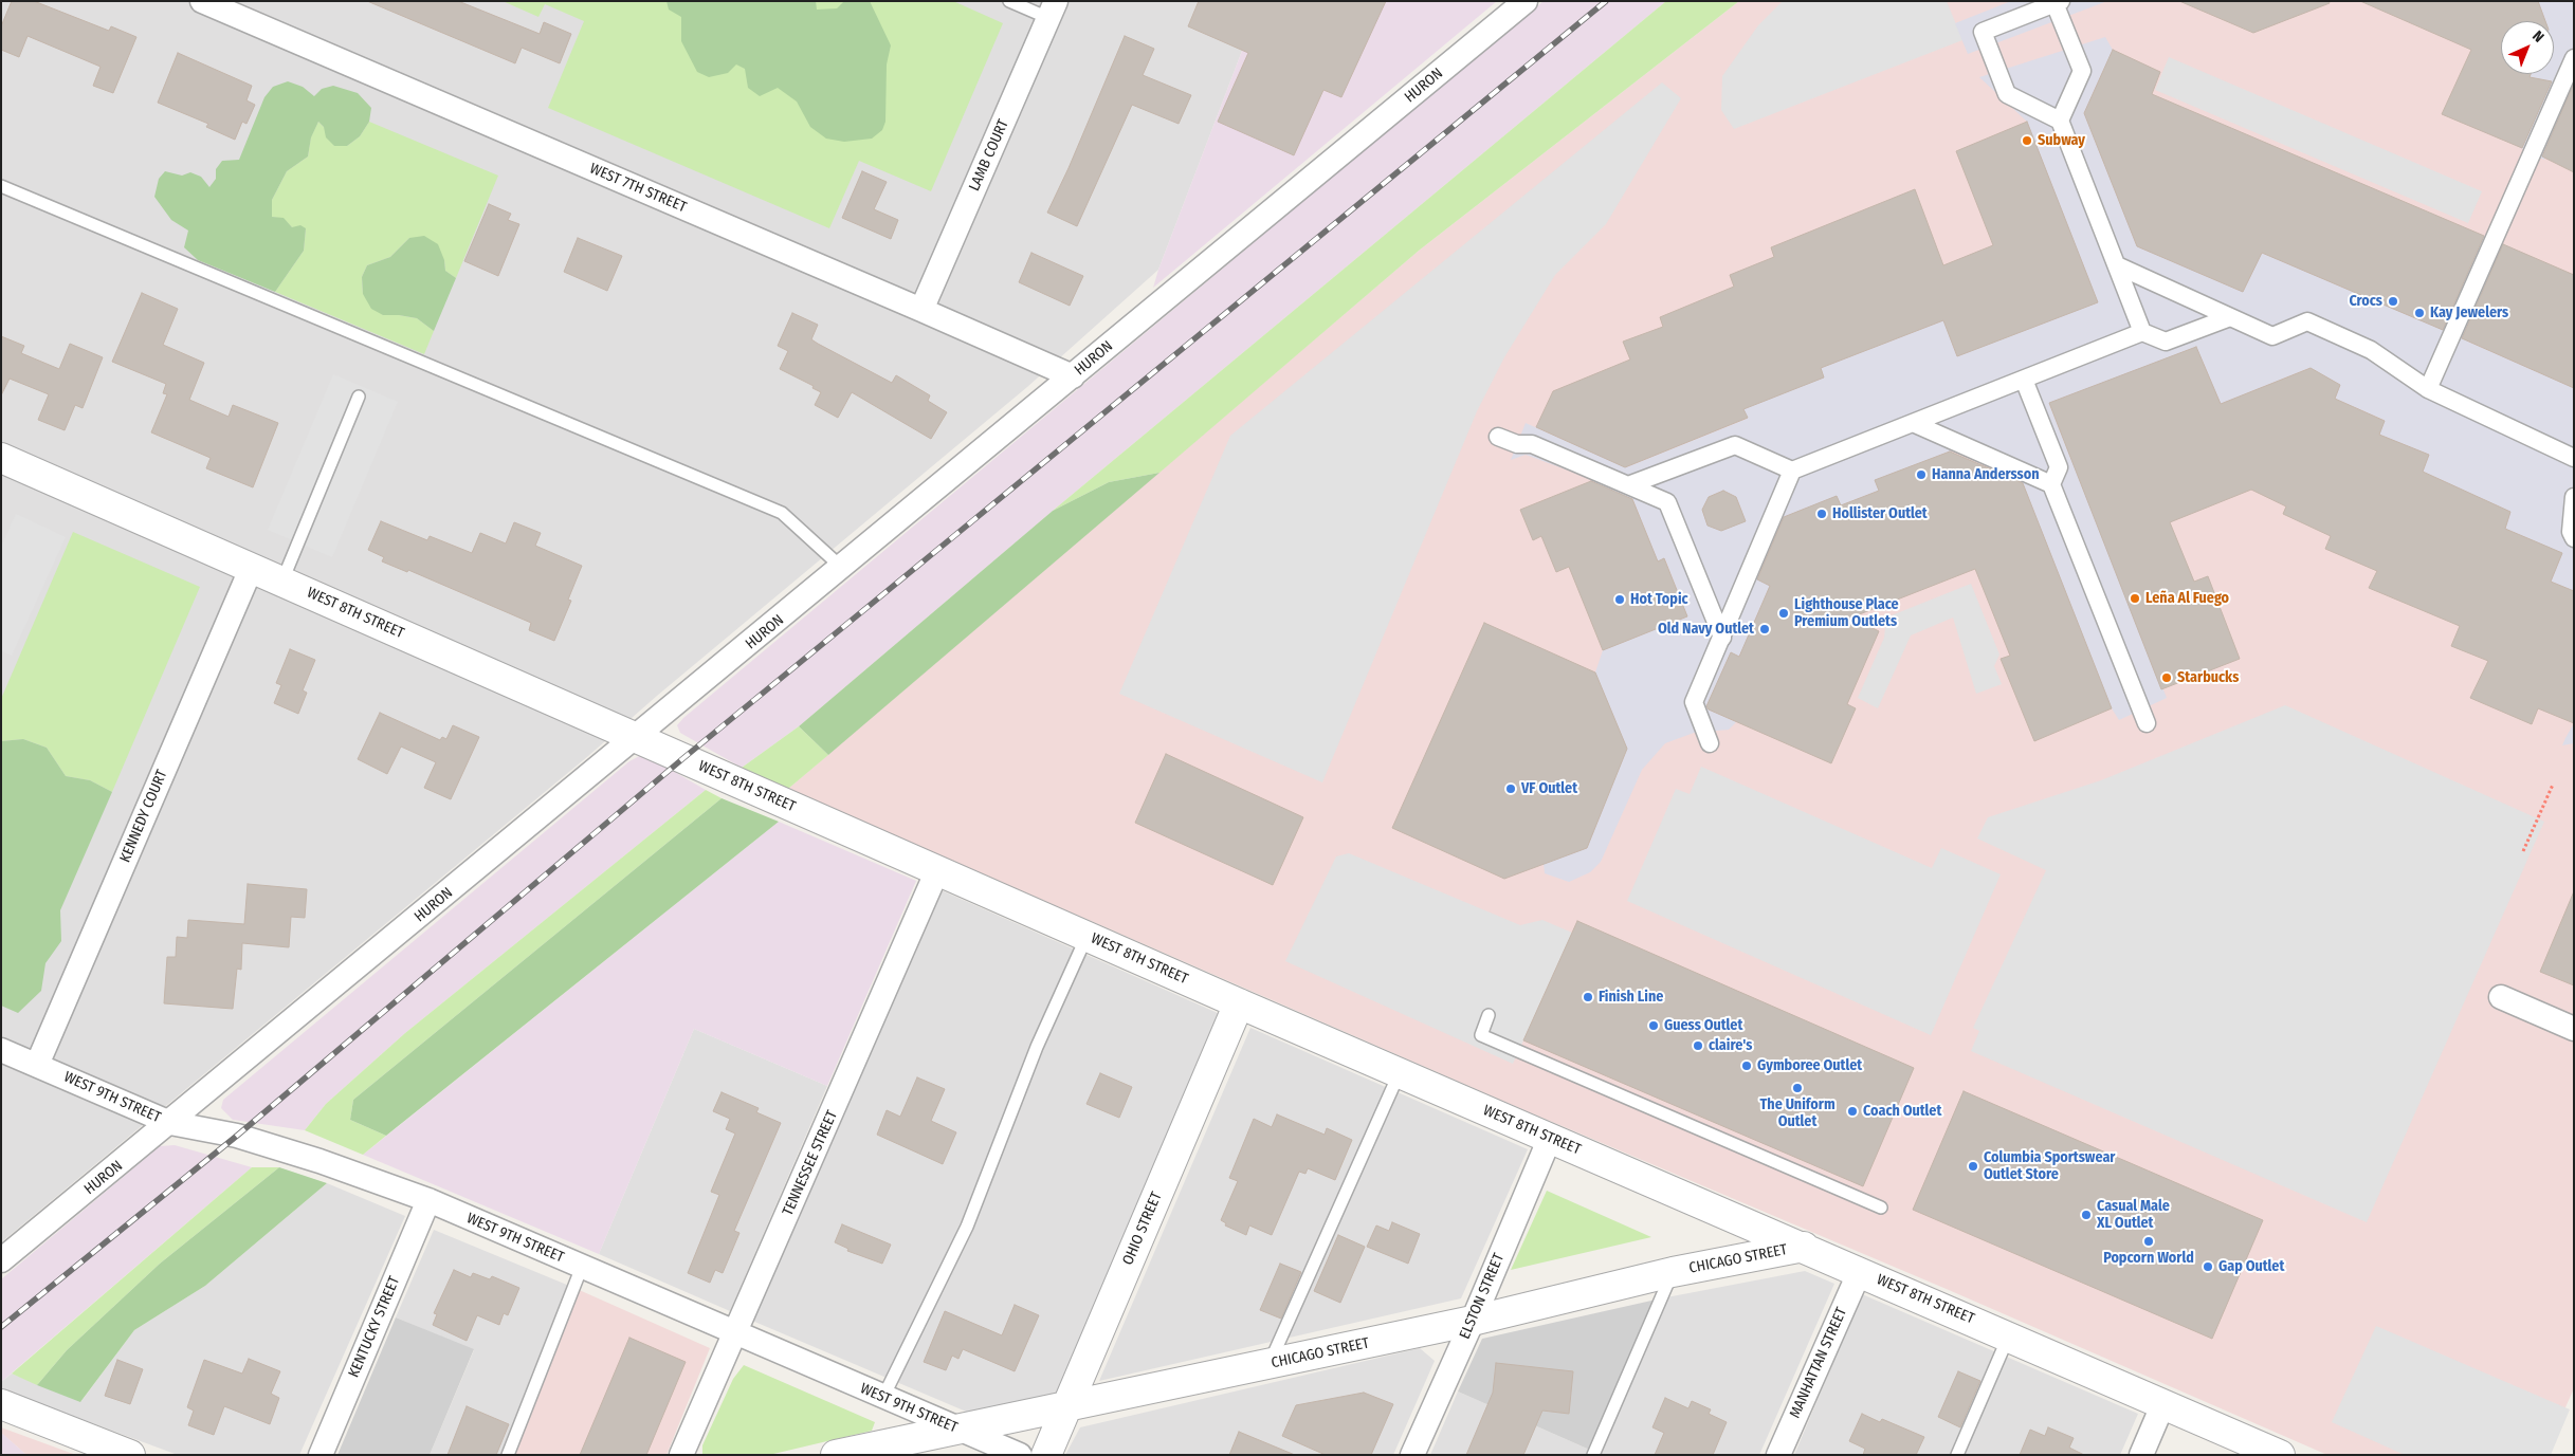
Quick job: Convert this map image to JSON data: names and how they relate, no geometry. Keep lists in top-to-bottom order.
{
  "streets": {
    "street": [
      "HURON",
      "LAMB COURT",
      "WEST 7TH STREET",
      "WEST 8TH STREET",
      "KENNEDY COURT",
      "WEST 9TH STREET",
      "TENNESSEE STREET",
      "OHIO STREET",
      "CHICAGO STREET",
      "ELSTON STREET",
      "KENTUCKY STREET",
      "MANHATTAN STREET"
    ]
  },
  "crossings": [
    ["HURON", "WEST 7TH STREET"],
    ["HURON", "WEST 8TH STREET"],
    ["HURON", "WEST 9TH STREET"],
    ["LAMB COURT", "WEST 7TH STREET"],
    ["WEST 8TH STREET", "KENNEDY COURT"],
    ["WEST 8TH STREET", "TENNESSEE STREET"],
    ["WEST 8TH STREET", "OHIO STREET"],
    ["WEST 8TH STREET", "CHICAGO STREET"],
    ["WEST 8TH STREET", "ELSTON STREET"],
    ["WEST 8TH STREET", "MANHATTAN STREET"],
    ["KENNEDY COURT", "WEST 9TH STREET"],
    ["WEST 9TH STREET", "TENNESSEE STREET"],
    ["WEST 9TH STREET", "CHICAGO STREET"],
    ["WEST 9TH STREET", "KENTUCKY STREET"],
    ["OHIO STREET", "CHICAGO STREET"],
    ["CHICAGO STREET", "ELSTON STREET"]
  ],
  "places": [
    "Subway",
    "Crocs",
    "Kay Jewelers",
    "Hanna Andersson",
    "Hollister Outlet",
    "Leña Al Fuego",
    "Hot Topic",
    "Lighthouse Place Premium Outlets",
    "Old Navy Outlet",
    "Starbucks",
    "VF Outlet",
    "Finish Line",
    "Guess Outlet",
    "claire's",
    "Gymboree Outlet",
    "The Uniform Outlet",
    "Coach Outlet",
    "Columbia Sportswear Outlet Store",
    "Casual Male XL Outlet",
    "Popcorn World",
    "Gap Outlet"
  ],
  "north": "top right"
}
